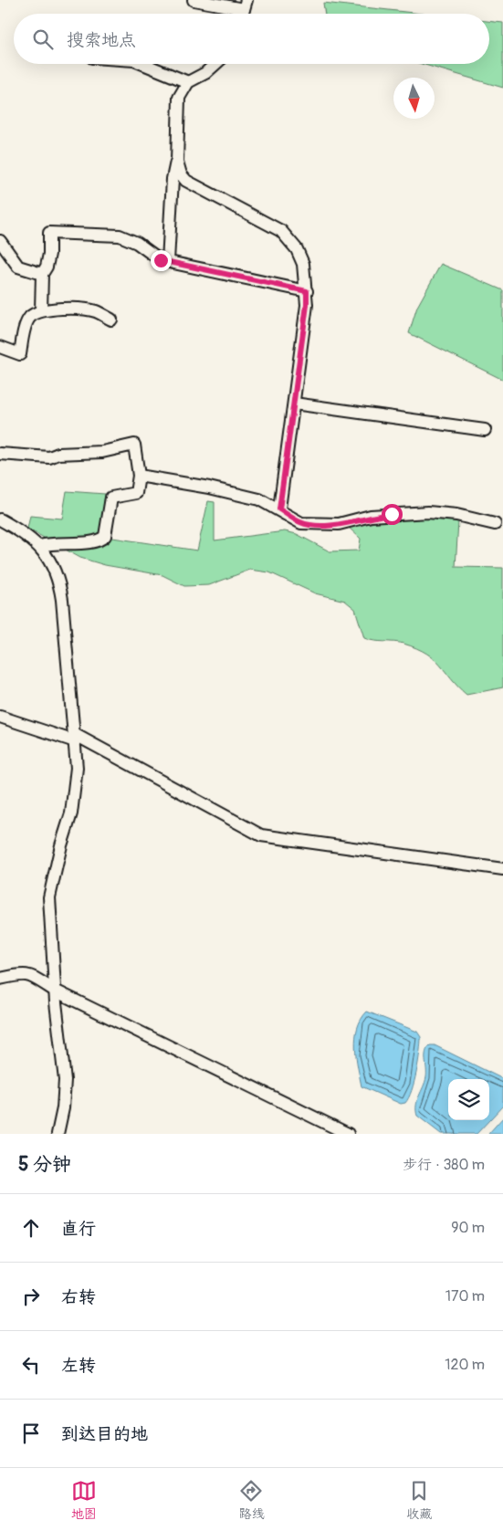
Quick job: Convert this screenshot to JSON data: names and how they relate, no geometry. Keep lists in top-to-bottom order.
{
  "north": "bottom",
  "page": {
    "search": "搜索地点",
    "heading": ["5 分钟", "步行 · 380 m"],
    "list": [
      ["直行", "90 m"],
      ["右转", "170 m"],
      ["左转", "120 m"],
      "到达目的地"
    ],
    "nav": ["地图", "路线", "收藏"]
  }
}
